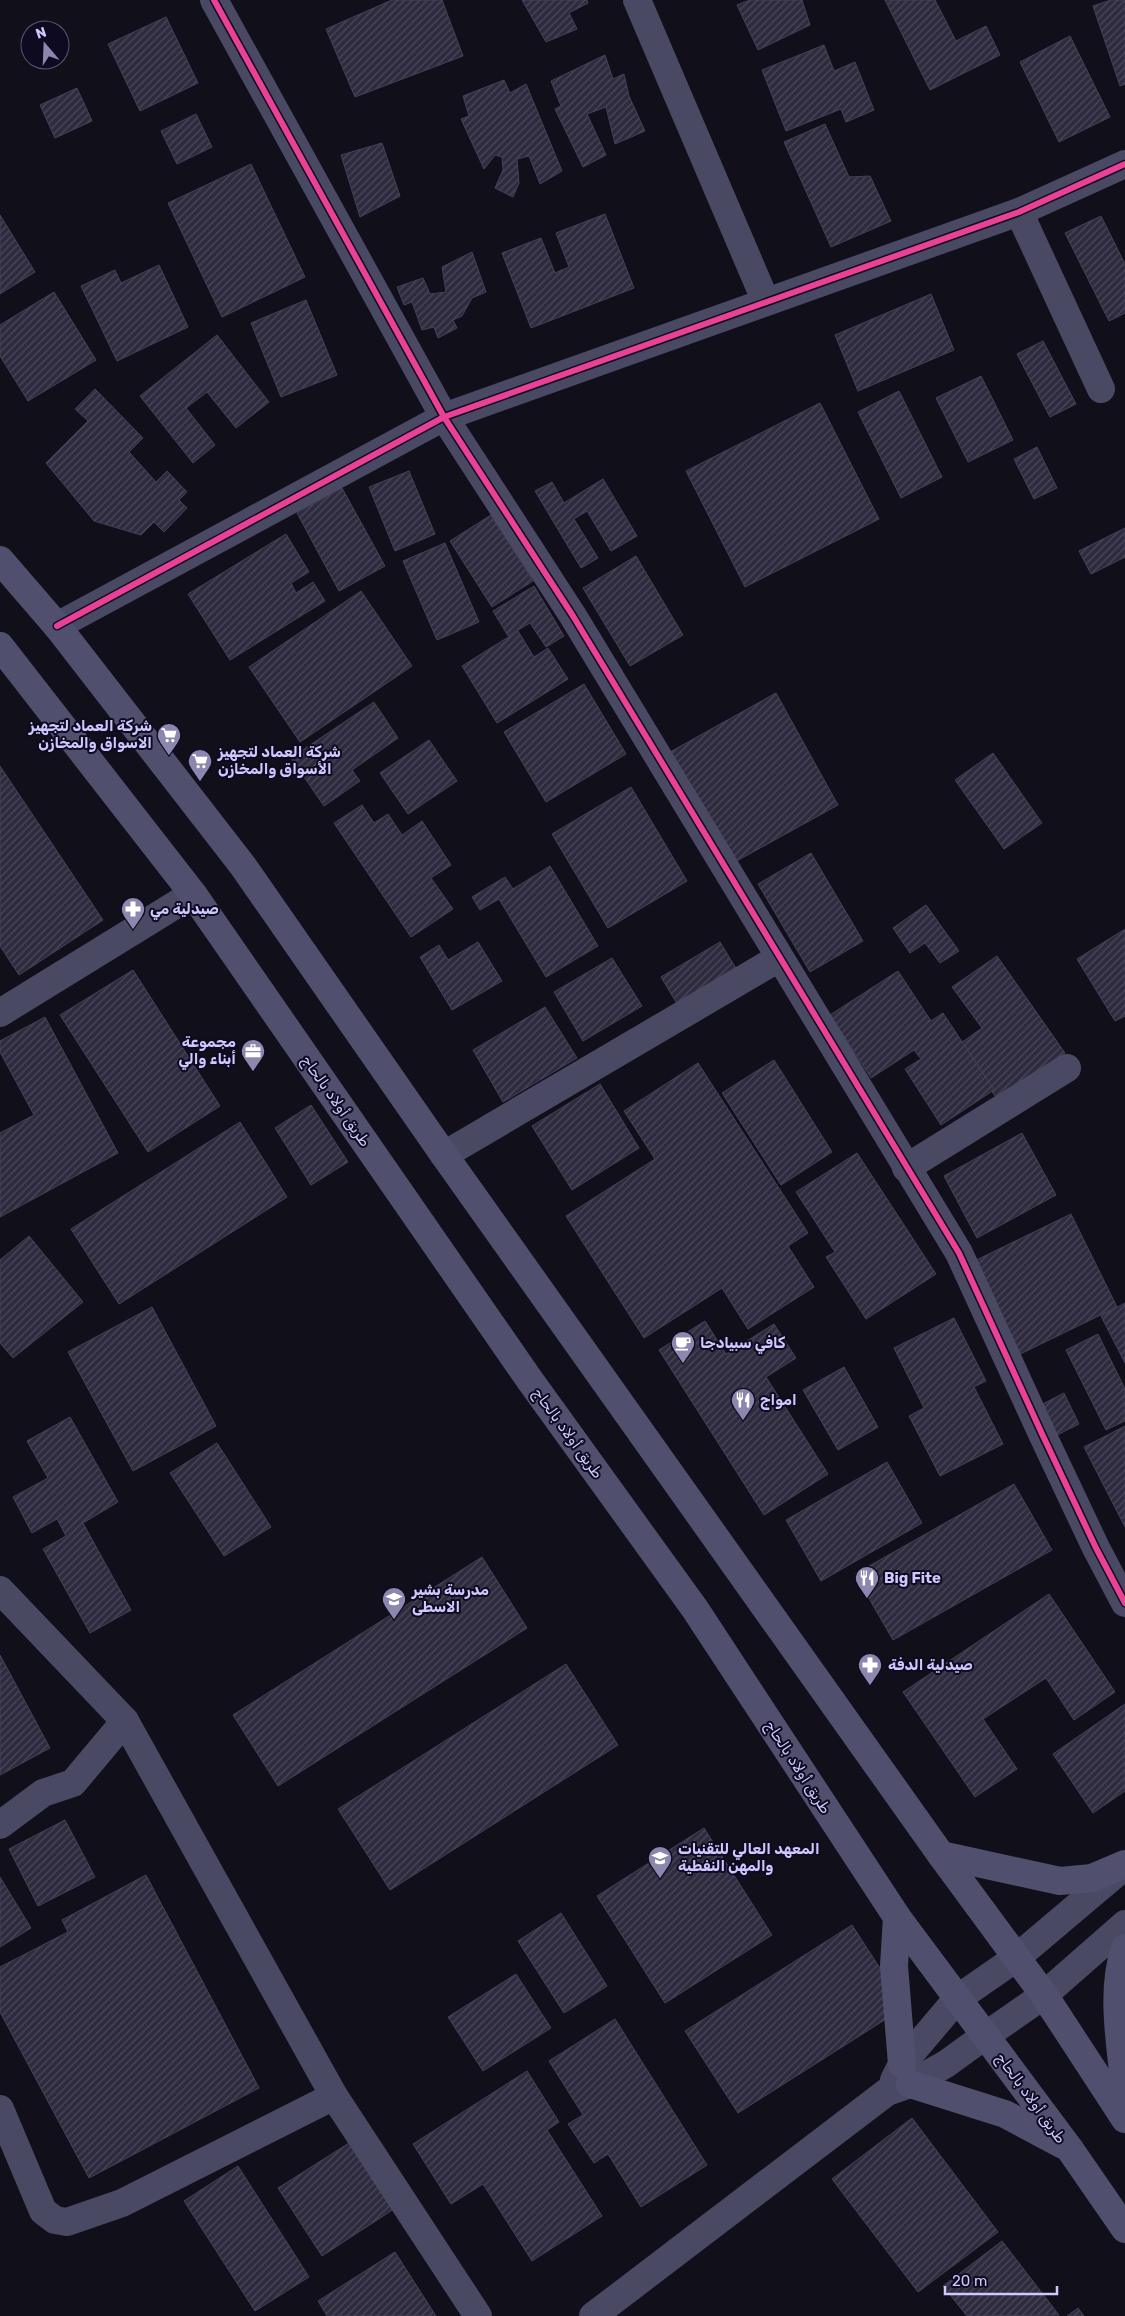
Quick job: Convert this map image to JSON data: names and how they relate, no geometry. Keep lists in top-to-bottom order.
{
  "streets": {
    "main road": ["طريق أولاد بالحاج"]
  },
  "places": {
    "supermarket": ["شركة العماد لتجهيز الاسواق والمخازن", "شركة العماد لتجهيز الأسواق والمخازن"],
    "pharmacy": ["صيدلية مي", "صيدلية الدفة"],
    "office": ["مجموعة أبناء والي"],
    "cafe": ["كافي سبيادجا"],
    "restaurant": ["امواج", "Big Fite"],
    "school or university": ["مدرسة بشير الاسطى", "المعهد العالي للتقنيات والمهن النفطية"]
  },
  "scale_bar": "20 m",
  "north": "top"
}
